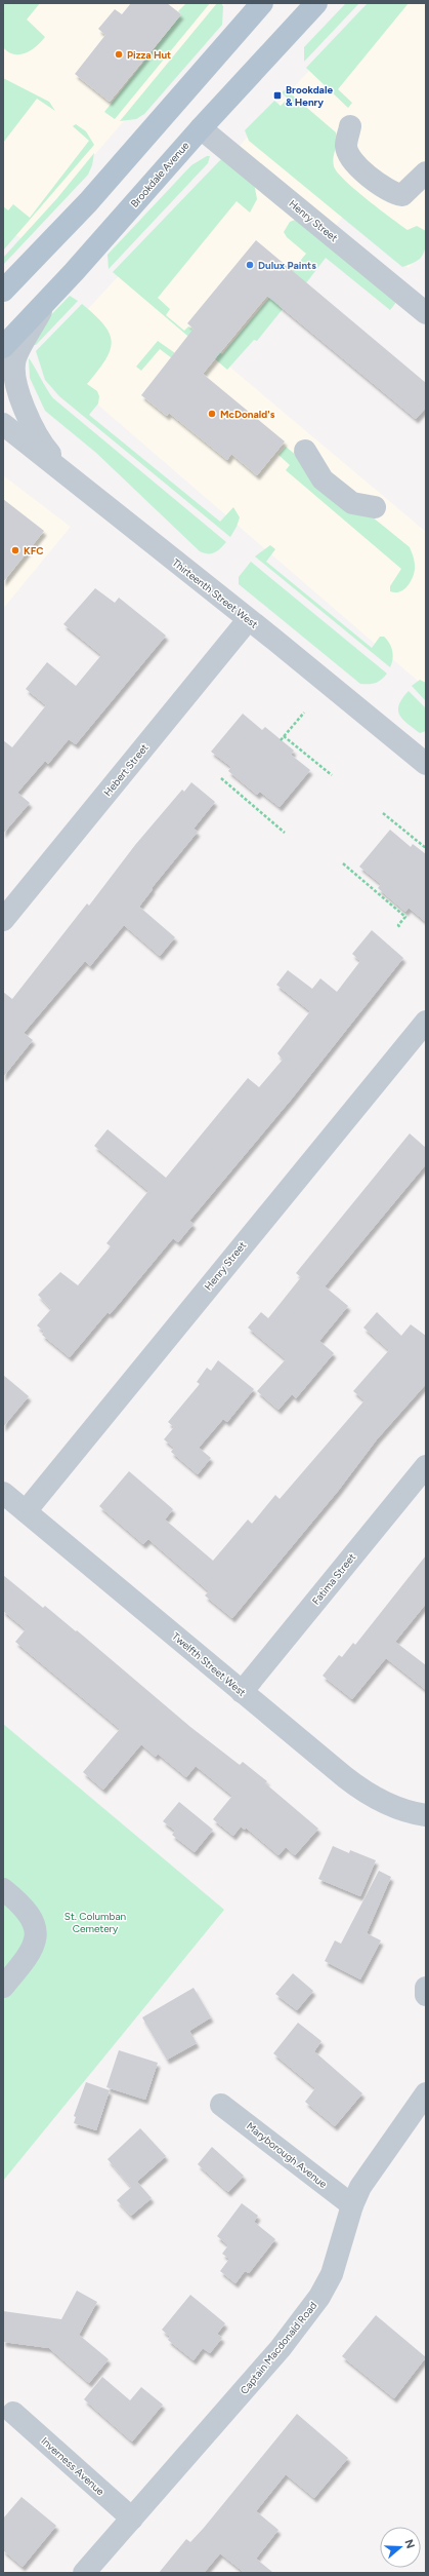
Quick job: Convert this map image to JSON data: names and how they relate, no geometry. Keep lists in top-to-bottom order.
{
  "streets": {
    "main road": ["Brookdale Avenue"],
    "street": [
      "Henry Street",
      "Thirteenth Street West",
      "Hebert Street",
      "Fatima Street",
      "Twelfth Street West",
      "Maryborough Avenue",
      "Captain Macdonald Road",
      "Inverness Avenue"
    ]
  },
  "crossings": [
    ["Brookdale Avenue", "Henry Street"],
    ["Henry Street", "Twelfth Street West"],
    ["Thirteenth Street West", "Hebert Street"],
    ["Fatima Street", "Twelfth Street West"],
    ["Maryborough Avenue", "Captain Macdonald Road"],
    ["Captain Macdonald Road", "Inverness Avenue"]
  ],
  "parks": ["St. Columban Cemetery"],
  "places": {
    "other": [
      "Pizza Hut",
      "Dulux Paints",
      "McDonald's",
      "KFC"
    ],
    "transit": ["Brookdale & Henry"]
  },
  "north": "right"
}
